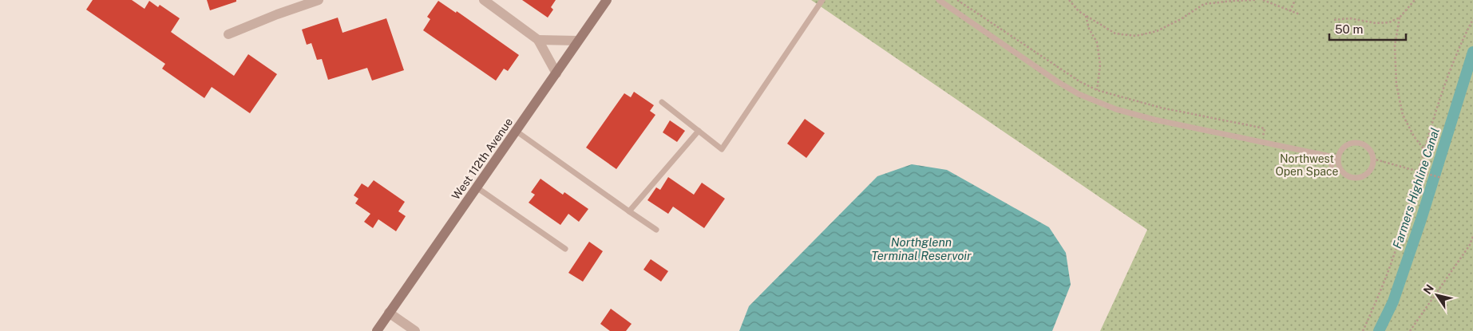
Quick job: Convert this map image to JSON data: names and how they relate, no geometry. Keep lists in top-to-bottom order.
{
  "streets": {
    "main road": ["West 112th Avenue"]
  },
  "water": ["Farmers Highline Canal", "Northglenn Terminal Reservoir"],
  "parks": ["Northwest Open Space"],
  "scale_bar": "50 m",
  "north": "top left"
}
